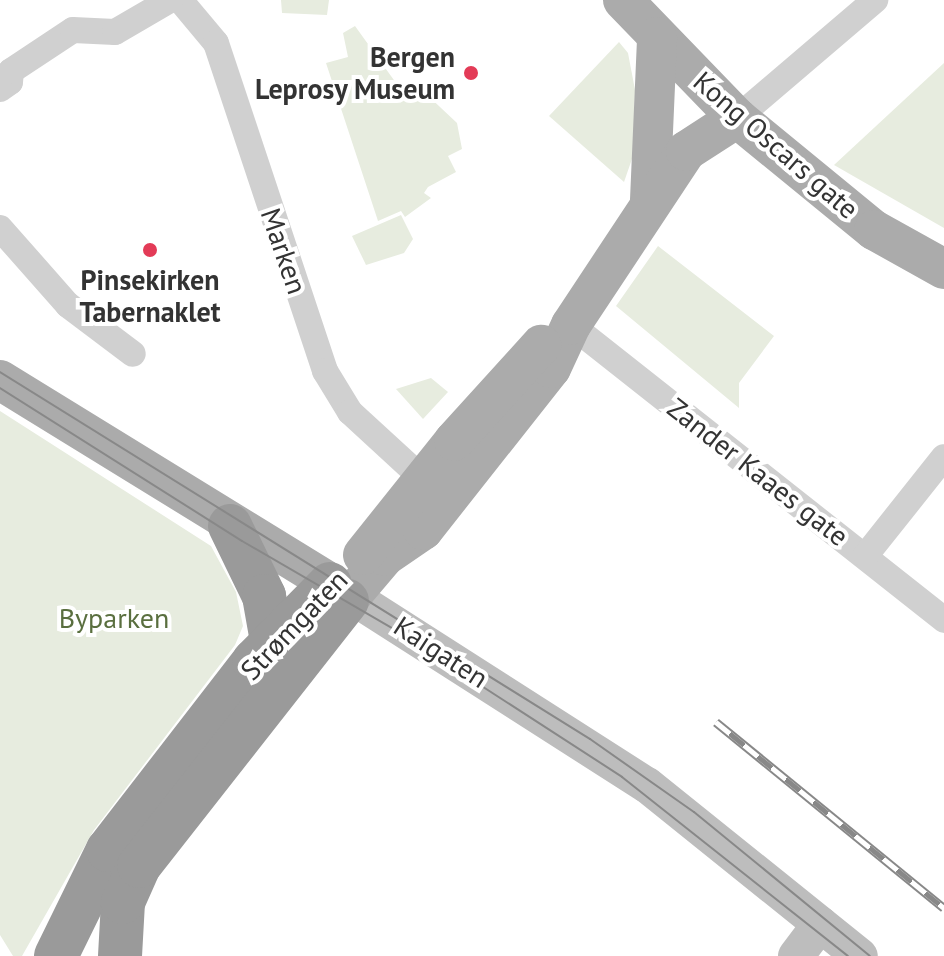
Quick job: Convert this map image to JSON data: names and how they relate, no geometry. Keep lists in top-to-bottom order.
{
  "streets": {
    "highway": ["Strømgaten"],
    "main road": ["Kong Oscars gate", "Kaigaten"],
    "street": ["Marken", "Zander Kaaes gate"]
  },
  "crossings": [
    ["Kong Oscars gate", "Strømgaten"],
    ["Marken", "Strømgaten"],
    ["Zander Kaaes gate", "Strømgaten"],
    ["Strømgaten", "Kaigaten"]
  ],
  "parks": ["Byparken"],
  "places": ["Bergen Leprosy Museum", "Pinsekirken Tabernaklet"]
}
